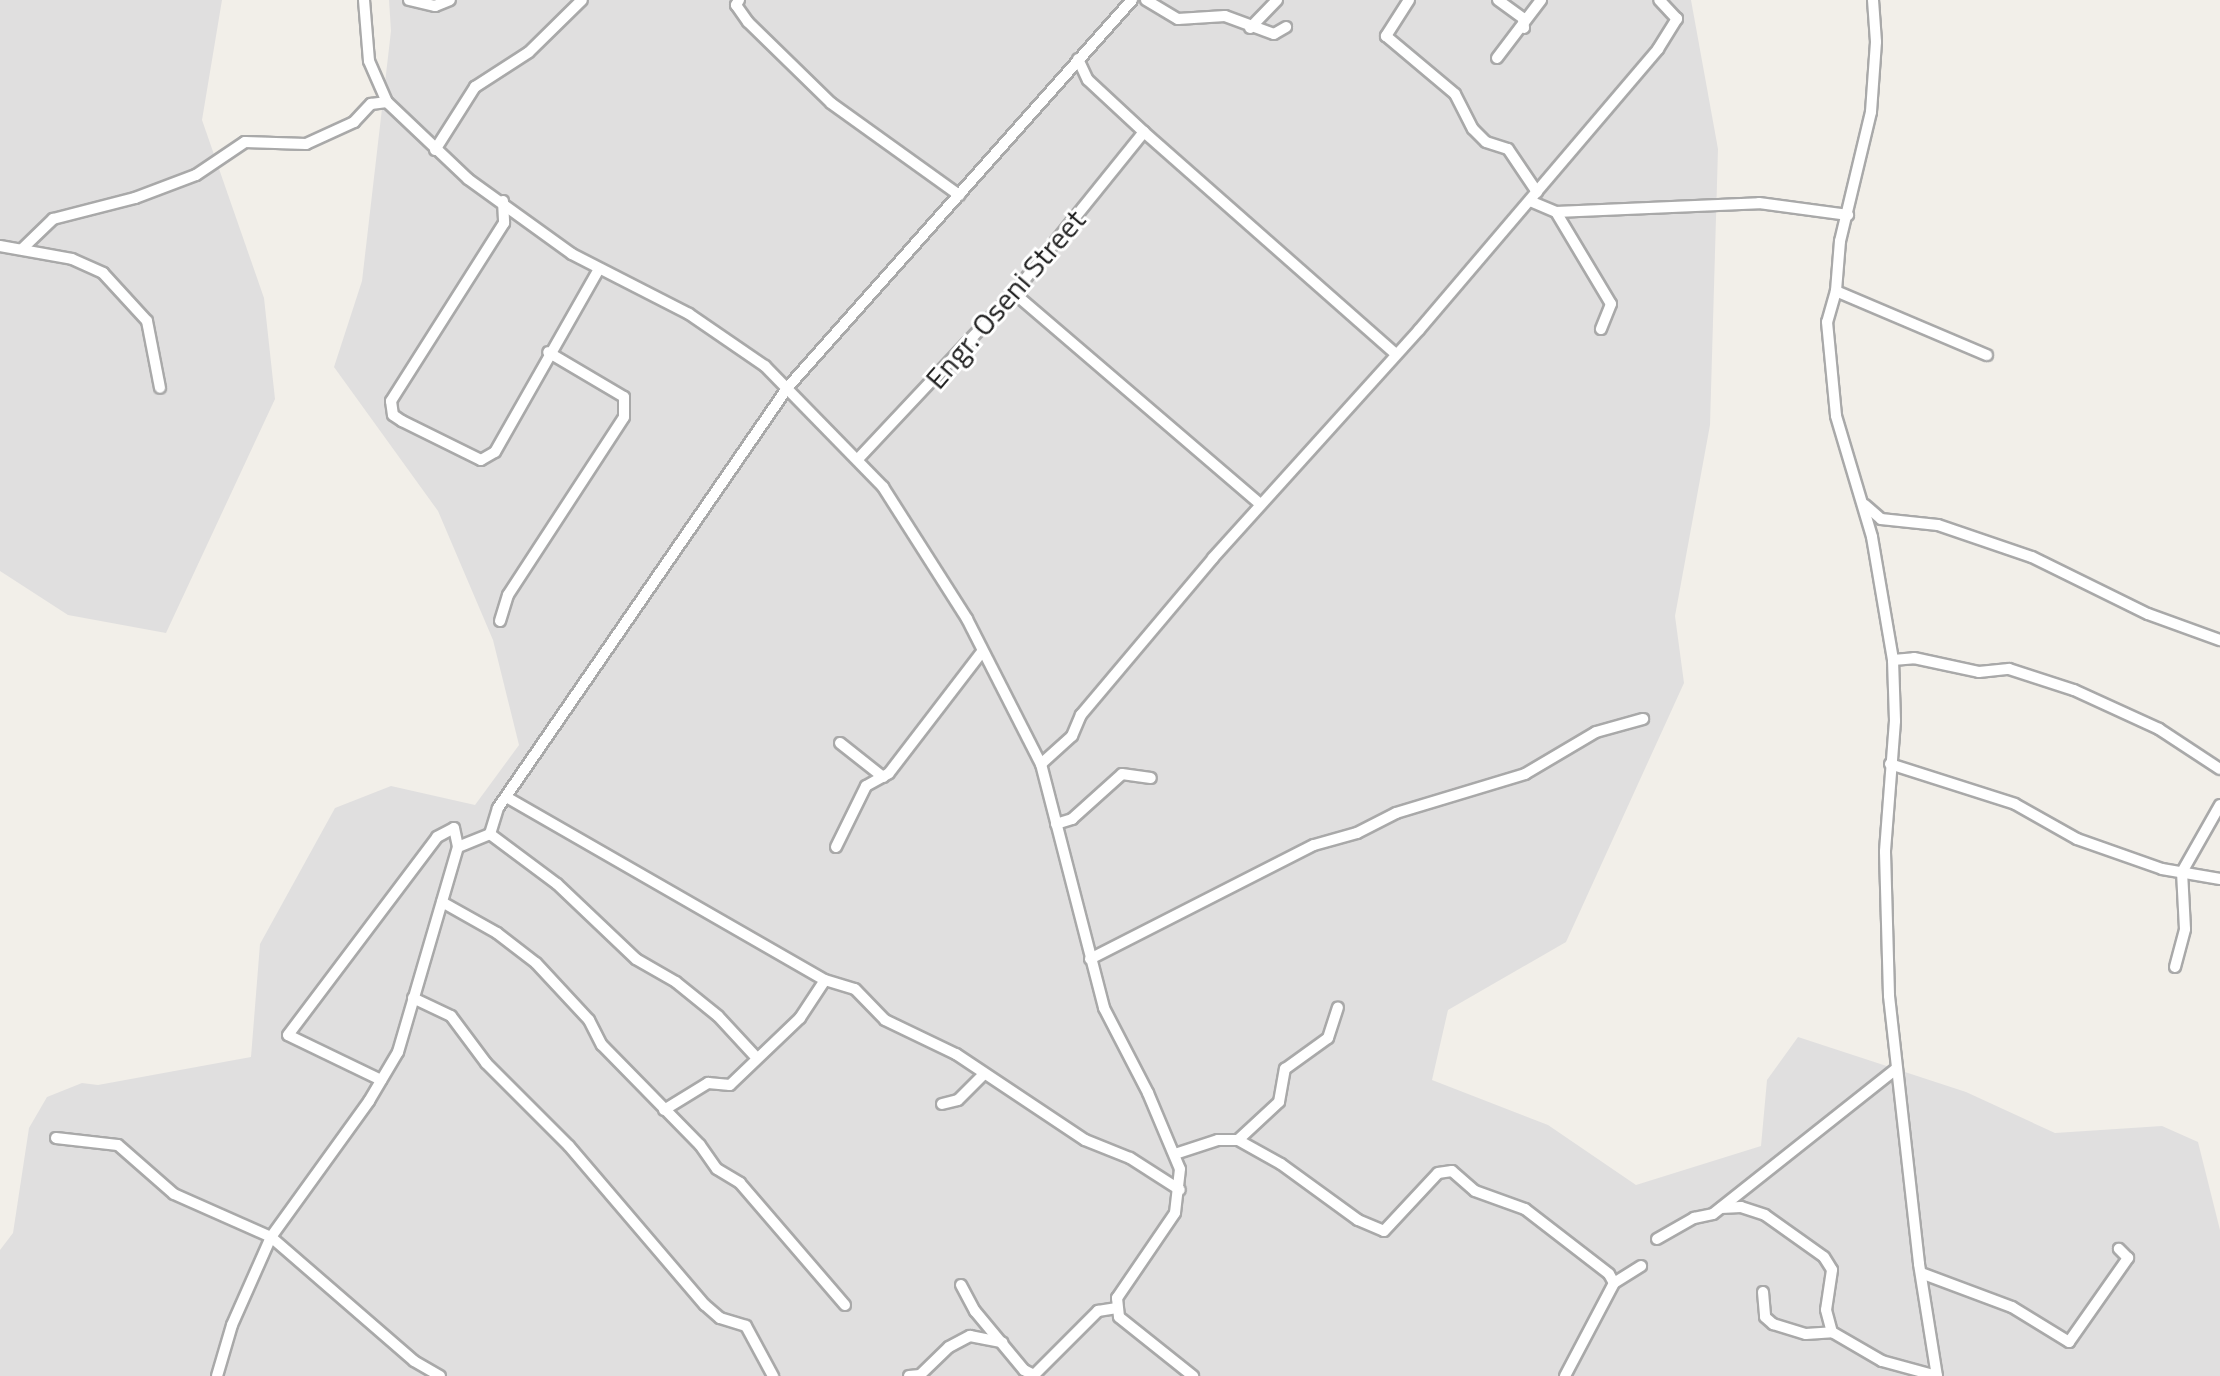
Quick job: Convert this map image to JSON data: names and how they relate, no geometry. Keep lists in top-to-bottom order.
{
  "streets": {
    "street": ["Engr. Oseni Street"]
  }
}
